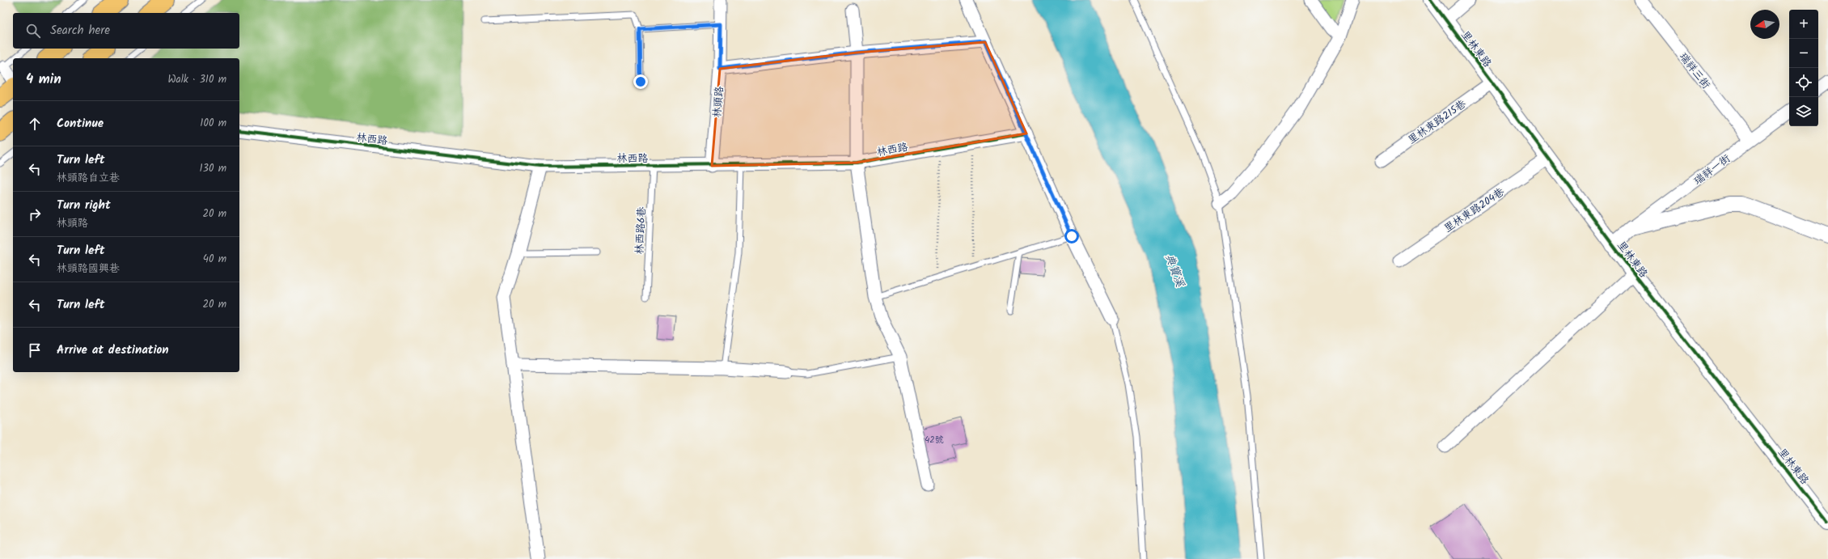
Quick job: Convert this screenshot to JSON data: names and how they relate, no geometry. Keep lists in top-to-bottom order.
{
  "streets": {
    "street": [
      "里林東路",
      "瑞祥三街",
      "林頭路",
      "里林東路215巷",
      "林西路",
      "瑞祥一街",
      "里林東路204巷"
    ],
    "lane": ["林西路6巷"]
  },
  "crossings": [
    ["里林東路", "里林東路215巷"],
    ["里林東路", "里林東路204巷"],
    ["瑞祥三街", "瑞祥一街"],
    ["林頭路", "林西路"],
    ["林西路", "林西路6巷"]
  ],
  "water": ["典寶溪"],
  "house_numbers": ["42號"],
  "north": "left",
  "page": {
    "map_buttons": ["+", "−"],
    "search": "Search here",
    "heading": ["4 min", "Walk · 310 m"],
    "list": [
      ["Continue", "100 m"],
      ["Turn left", "林頭路自立巷", "130 m"],
      ["Turn right", "林頭路", "20 m"],
      ["Turn left", "林頭路國興巷", "40 m"],
      ["Turn left", "20 m"],
      "Arrive at destination"
    ]
  }
}
